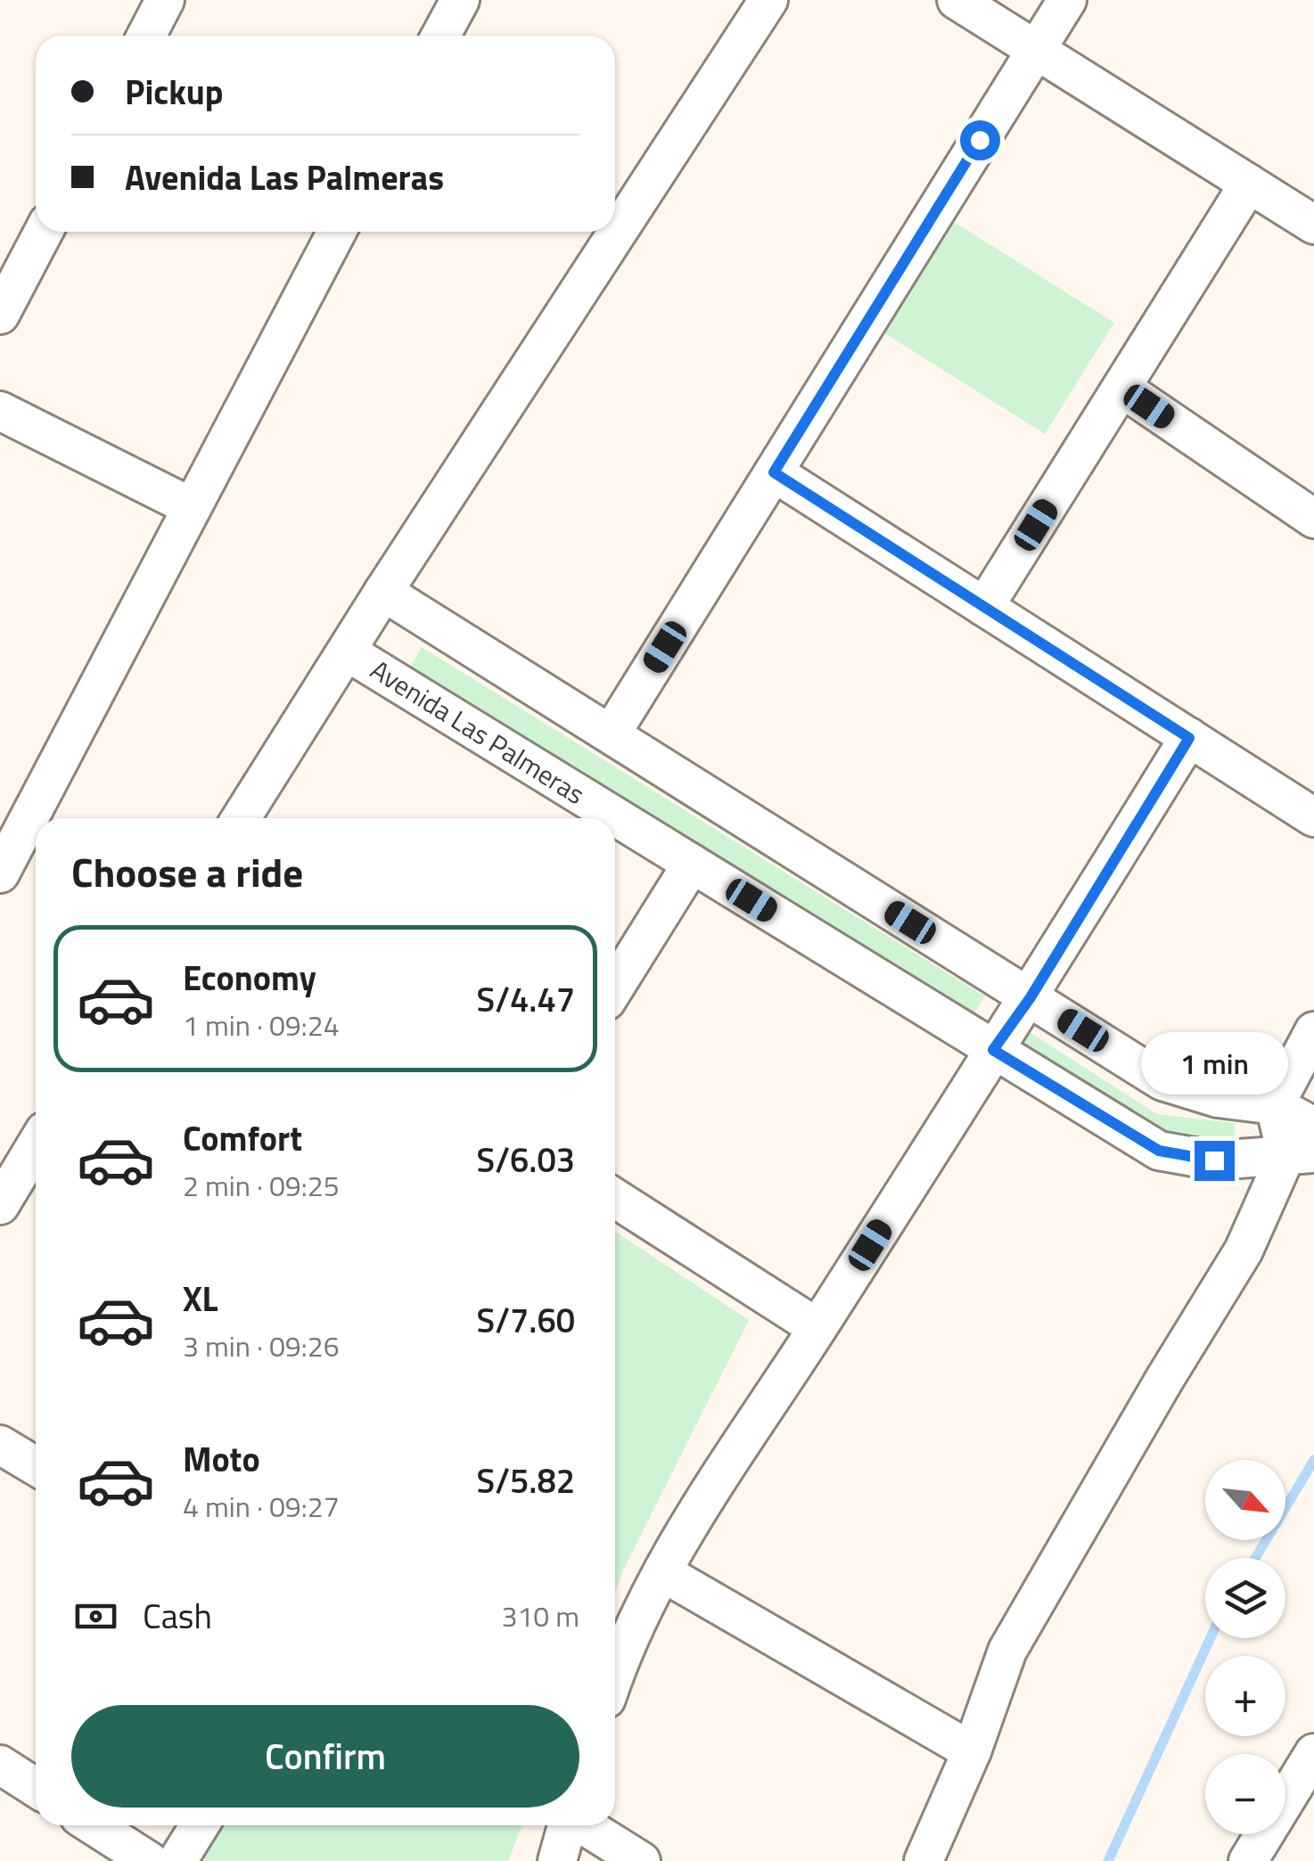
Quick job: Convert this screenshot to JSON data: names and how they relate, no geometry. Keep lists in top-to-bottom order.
{
  "streets": {
    "street": ["Avenida Las Palmeras"]
  },
  "north": "bottom right",
  "page": {
    "banner": ["Pickup", "Avenida Las Palmeras"],
    "heading": "Choose a ride",
    "list": [
      {
        "name": "Economy",
        "note": "1 min · 09:24",
        "value": "S/4.47"
      },
      {
        "name": "Comfort",
        "note": "2 min · 09:25",
        "value": "S/6.03"
      },
      {
        "name": "XL",
        "note": "3 min · 09:26",
        "value": "S/7.60"
      },
      {
        "name": "Moto",
        "note": "4 min · 09:27",
        "value": "S/5.82"
      }
    ],
    "bubble": "1 min",
    "map_buttons": ["+", "−"],
    "pay": ["Cash", "310 m"],
    "buttons": "Confirm"
  }
}
